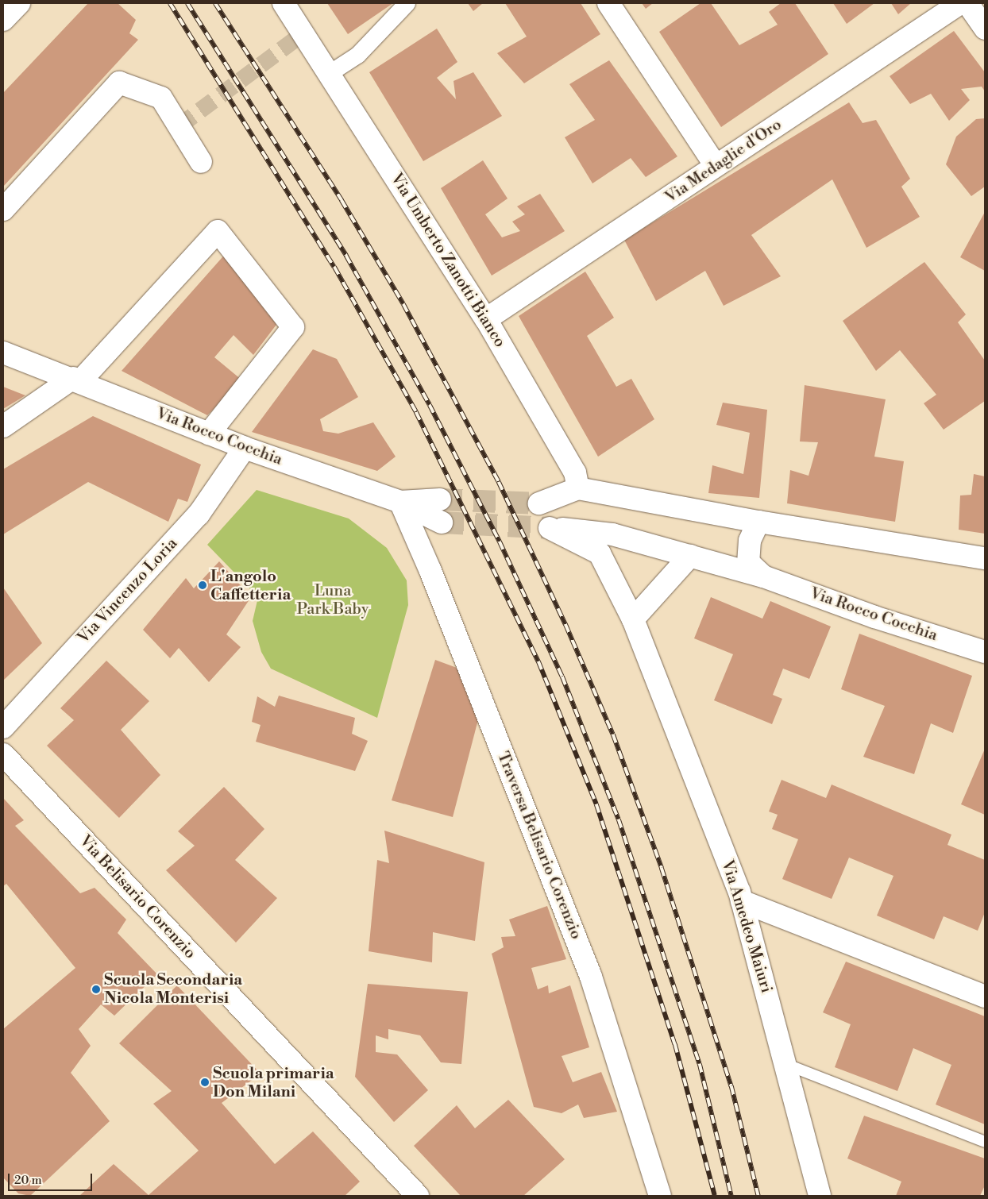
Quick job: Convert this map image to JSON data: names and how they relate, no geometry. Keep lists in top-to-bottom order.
{
  "streets": {
    "street": [
      "Via Medaglie d'Oro",
      "Via Umberto Zanotti Bianco",
      "Via Rocco Cocchia",
      "Via Vincenzo Loria",
      "Traversa Belisario Corenzio",
      "Via Belisario Corenzio",
      "Via Amedeo Maiuri"
    ]
  },
  "crossings": [
    ["Via Medaglie d'Oro", "Via Umberto Zanotti Bianco"],
    ["Via Rocco Cocchia", "Via Vincenzo Loria"],
    ["Via Rocco Cocchia", "Traversa Belisario Corenzio"],
    ["Via Rocco Cocchia", "Via Amedeo Maiuri"]
  ],
  "parks": ["Luna Park Baby"],
  "places": ["L'angolo Caffetteria", "Scuola Secondaria Nicola Monterisi", "Scuola primaria Don Milani"],
  "scale_bar": "20 m"
}
